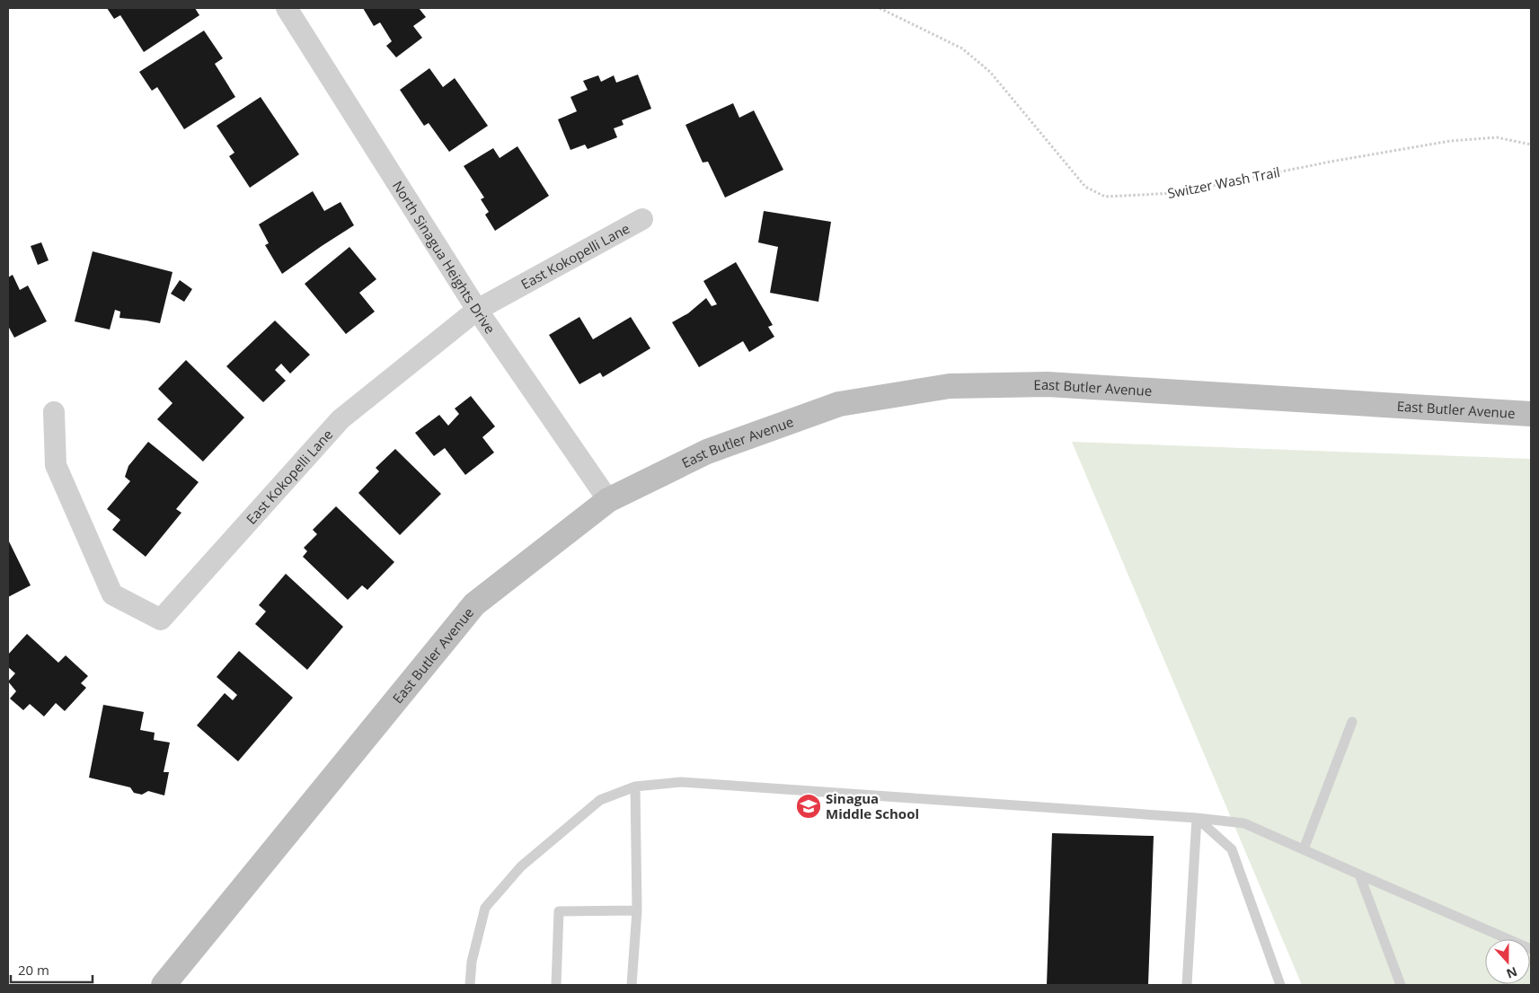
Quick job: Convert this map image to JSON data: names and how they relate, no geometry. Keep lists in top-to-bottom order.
{
  "streets": {
    "street": ["North Sinagua Heights Drive", "East Kokopelli Lane", "East Butler Avenue"],
    "path": ["Switzer Wash Trail"]
  },
  "crossings": [
    ["North Sinagua Heights Drive", "East Kokopelli Lane"],
    ["North Sinagua Heights Drive", "East Butler Avenue"]
  ],
  "places": {
    "school or university": ["Sinagua Middle School"]
  },
  "scale_bar": "20 m",
  "north": "bottom"
}
